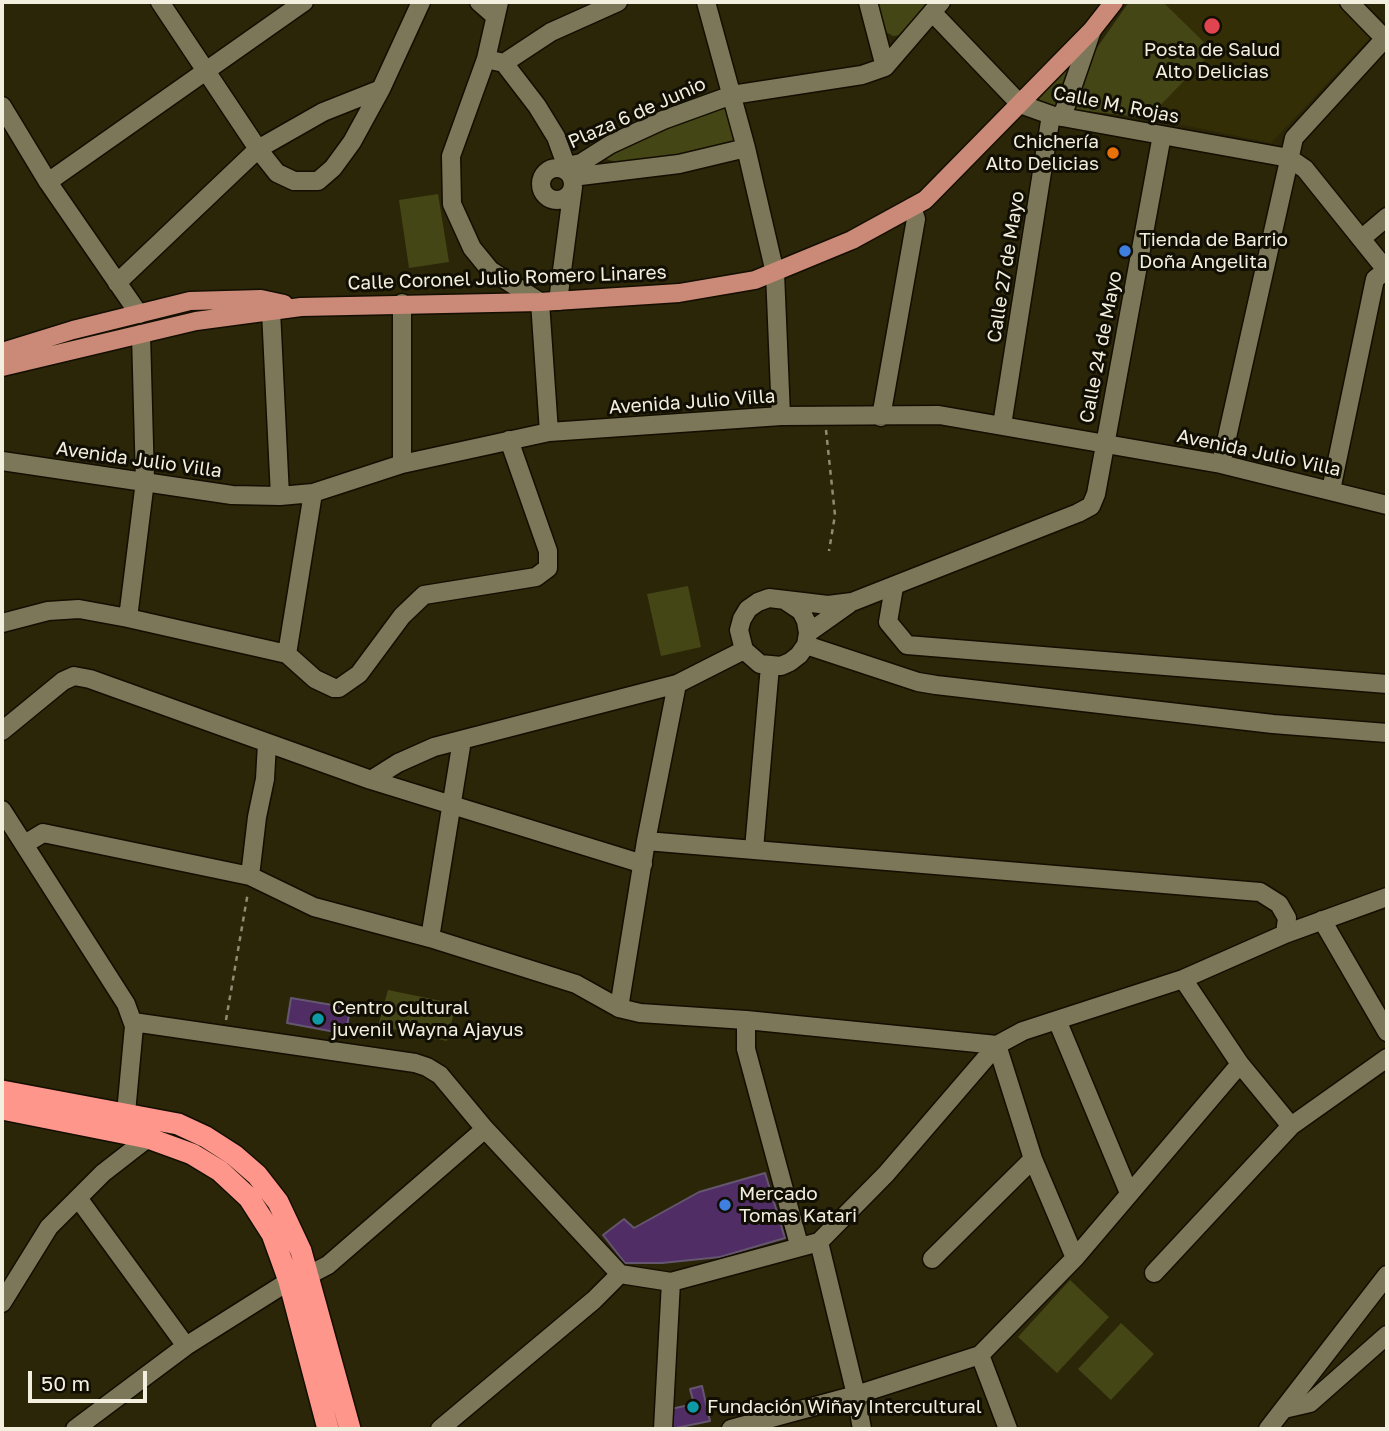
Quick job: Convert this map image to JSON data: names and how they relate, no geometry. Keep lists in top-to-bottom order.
{
  "streets": {
    "main road": ["Calle Coronel Julio Romero Linares"],
    "street": [
      "Calle M. Rojas",
      "Plaza 6 de Junio",
      "Calle 27 de Mayo",
      "Calle 24 de Mayo",
      "Avenida Julio Villa"
    ]
  },
  "crossings": [
    ["Calle M. Rojas", "Calle 27 de Mayo"],
    ["Calle M. Rojas", "Calle Coronel Julio Romero Linares"],
    ["Calle M. Rojas", "Calle 24 de Mayo"],
    ["Calle 27 de Mayo", "Calle Coronel Julio Romero Linares"],
    ["Calle 27 de Mayo", "Avenida Julio Villa"],
    ["Calle 24 de Mayo", "Avenida Julio Villa"]
  ],
  "places": [
    "Posta de Salud Alto Delicias",
    "Chichería Alto Delicias",
    "Tienda de Barrio Doña Angelita",
    "Centro cultural juvenil Wayna Ajayus",
    "Mercado Tomas Katari",
    "Fundación Wiñay Intercultural"
  ],
  "scale_bar": "50 m"
}
